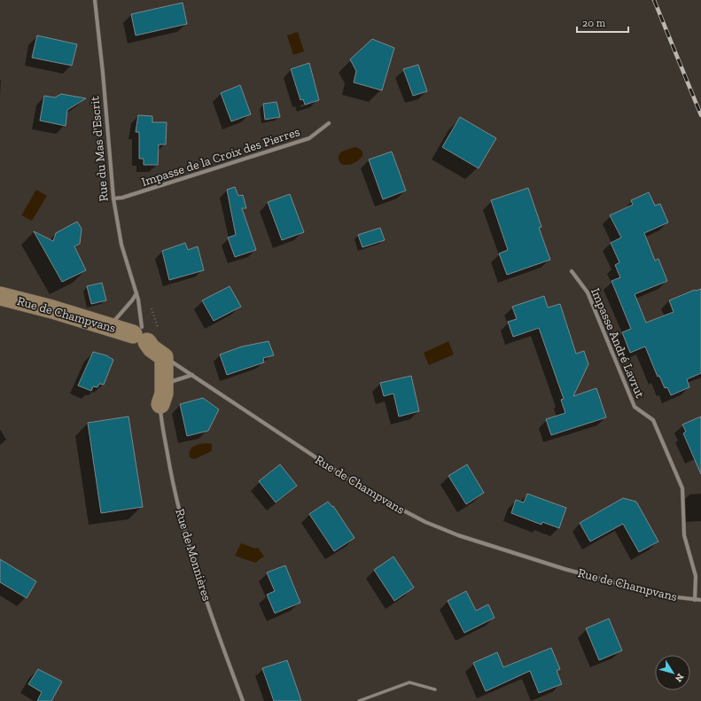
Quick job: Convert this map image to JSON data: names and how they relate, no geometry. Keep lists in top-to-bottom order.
{
  "streets": {
    "street": [
      "Rue du Mas d'Escrit",
      "Impasse de la Croix des Pierres",
      "Rue de Champvans",
      "Impasse André Lavrut",
      "Rue de Monnières"
    ]
  },
  "crossings": [
    ["Rue du Mas d'Escrit", "Impasse de la Croix des Pierres"],
    ["Rue du Mas d'Escrit", "Rue de Champvans"],
    ["Rue du Mas d'Escrit", "Rue de Monnières"],
    ["Rue de Champvans", "Impasse André Lavrut"],
    ["Rue de Champvans", "Rue de Monnières"]
  ],
  "scale_bar": "20 m",
  "north": "bottom right"
}
